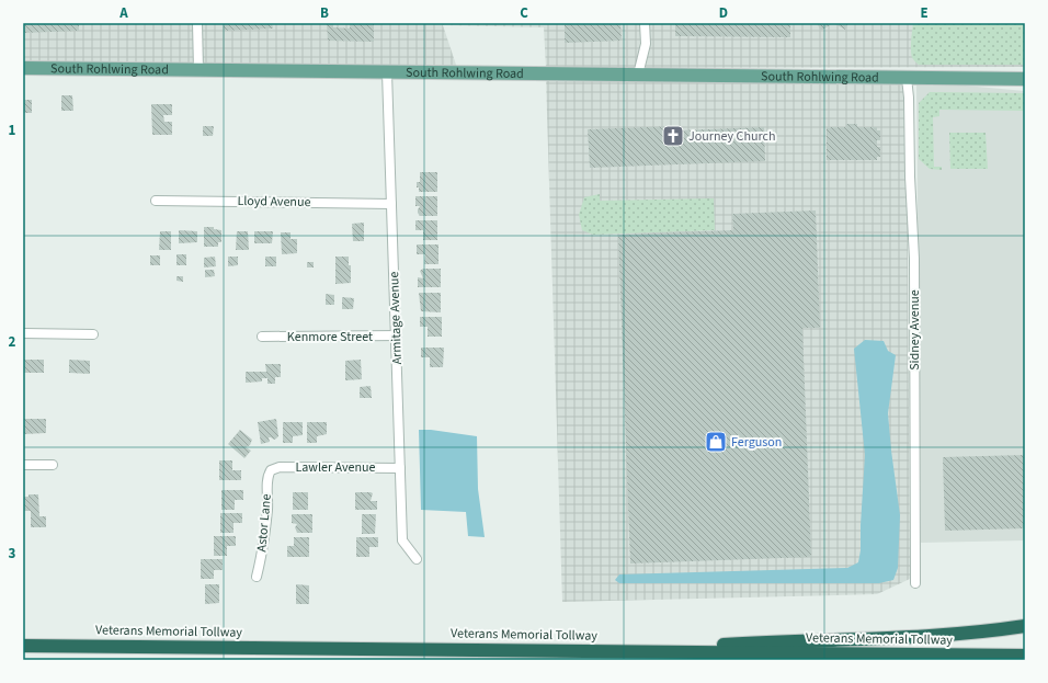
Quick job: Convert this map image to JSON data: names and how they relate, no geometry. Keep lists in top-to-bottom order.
{
  "streets": {
    "highway": ["Veterans Memorial Tollway"],
    "main road": ["South Rohlwing Road"],
    "street": [
      "Lloyd Avenue",
      "Armitage Avenue",
      "Sidney Avenue",
      "Kenmore Street",
      "Lawler Avenue",
      "Astor Lane"
    ]
  },
  "crossings": [
    ["South Rohlwing Road", "Armitage Avenue"],
    ["South Rohlwing Road", "Sidney Avenue"],
    ["Lloyd Avenue", "Armitage Avenue"],
    ["Armitage Avenue", "Kenmore Street"],
    ["Armitage Avenue", "Lawler Avenue"],
    ["Lawler Avenue", "Astor Lane"]
  ],
  "places": {
    "church": ["Journey Church"],
    "shop": ["Ferguson"]
  },
  "grid": {
    "columns": [
      "A",
      "B",
      "C",
      "D",
      "E"
    ],
    "rows": ["1", "2", "3"]
  }
}
